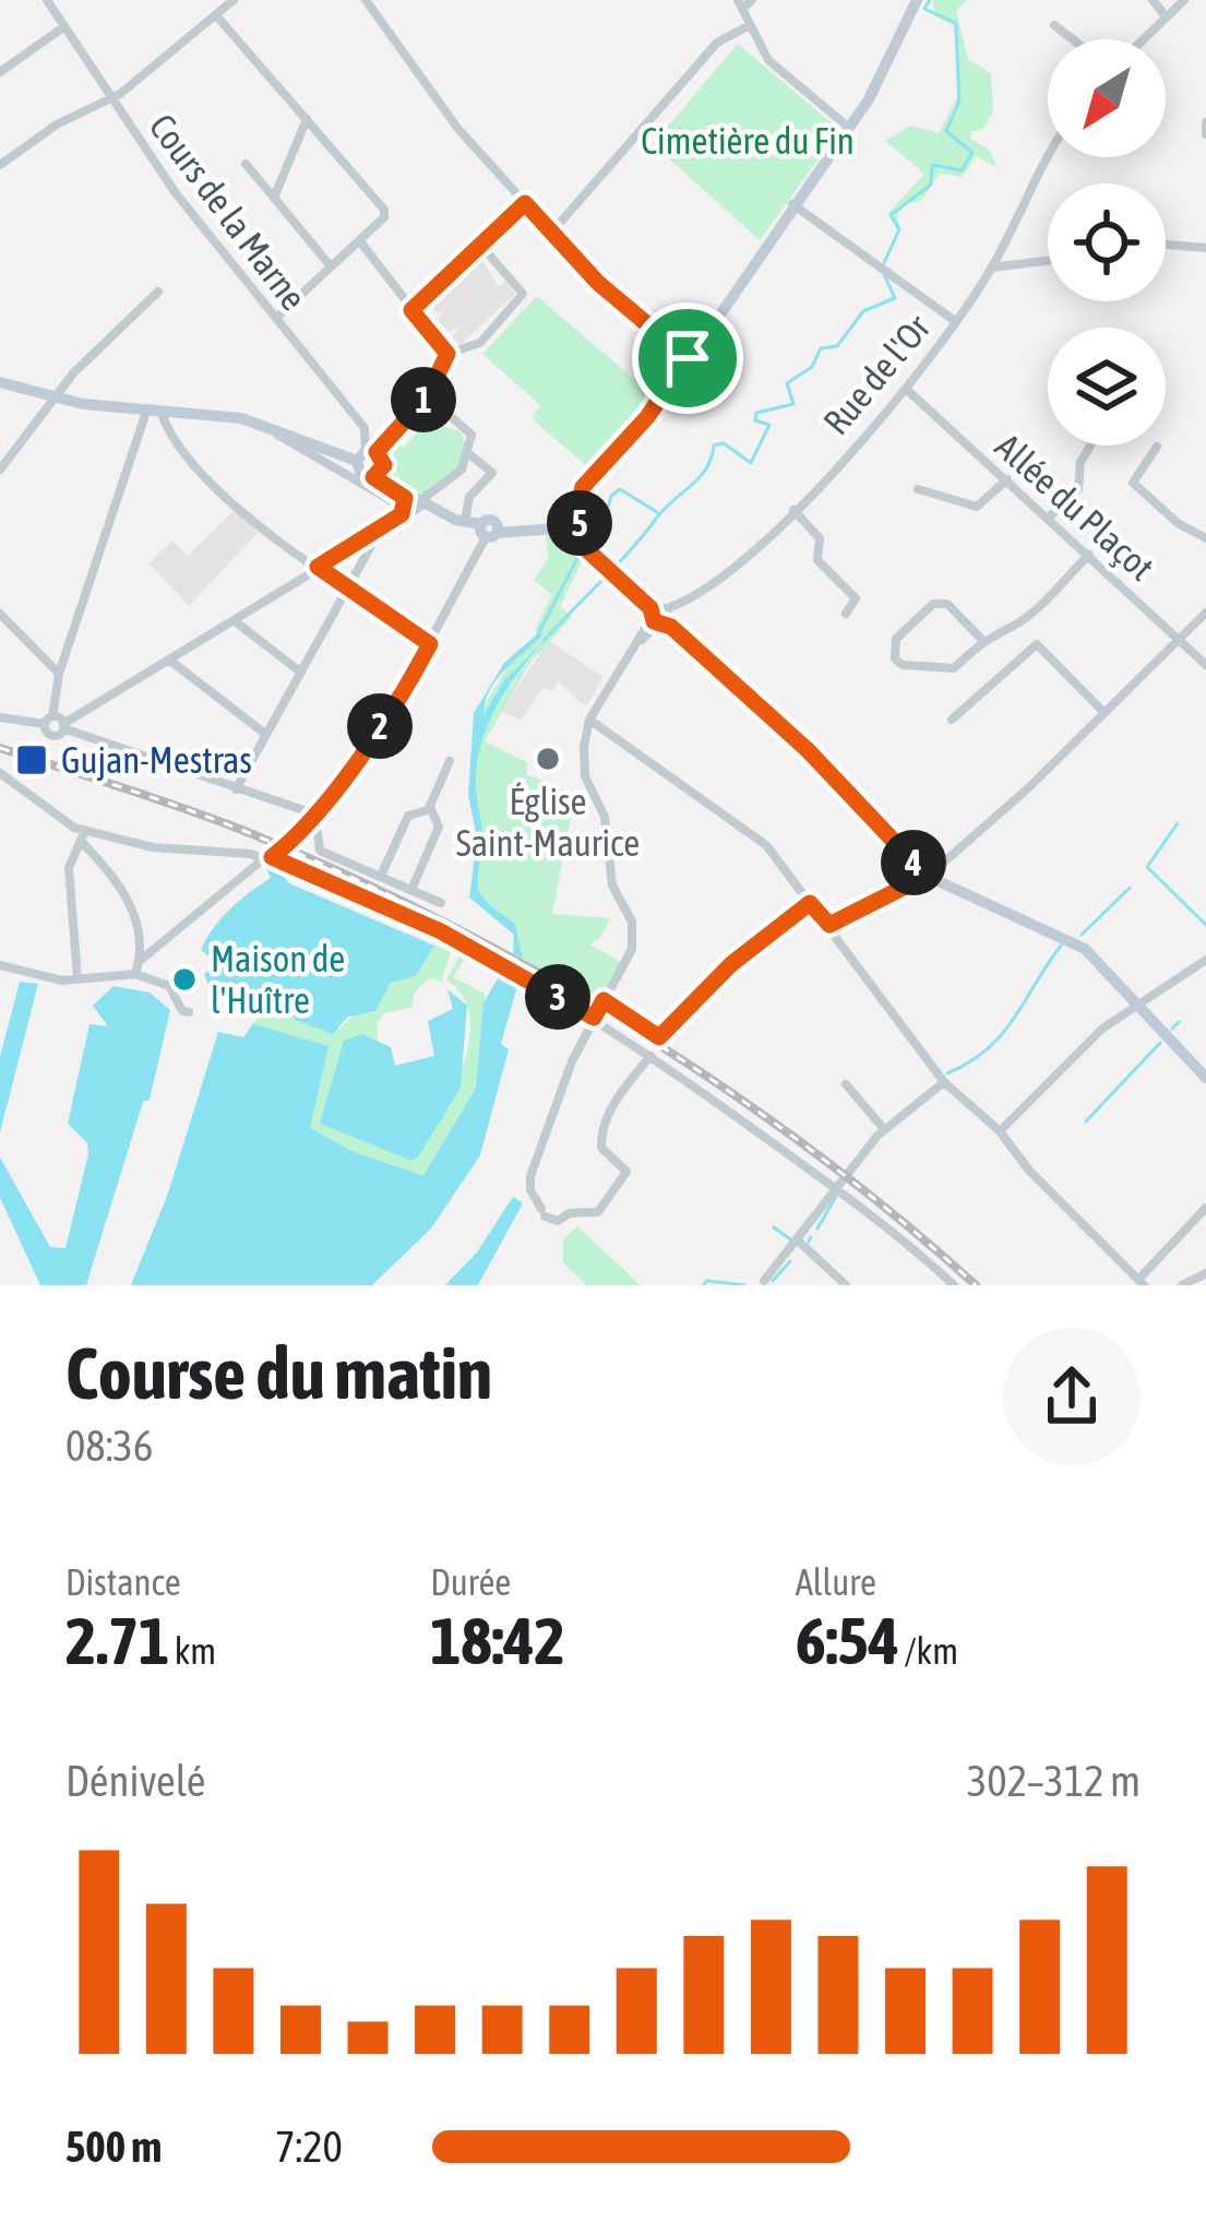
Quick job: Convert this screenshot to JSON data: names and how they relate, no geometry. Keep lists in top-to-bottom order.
{
  "streets": {
    "street": ["Cours de la Marne", "Rue de l'Or", "Allée du Plaçot"]
  },
  "crossings": [
    ["Rue de l'Or", "Allée du Plaçot"]
  ],
  "parks": ["Cimetière du Fin"],
  "places": {
    "other": ["Église Saint-Maurice", "Maison de l'Huître"],
    "transit": ["Gujan-Mestras"]
  },
  "north": "bottom left",
  "page": {
    "pins": [
      "1",
      "5",
      "2",
      "4",
      "3"
    ],
    "heading": ["Course du matin", "08:36"],
    "stats": [
      ["Distance", "2.71 km"],
      ["Durée", "18:42"],
      ["Allure", "6:54 /km"]
    ],
    "chart": ["Dénivelé", "302–312 m"],
    "list": [
      {
        "name": "500 m",
        "note": "7:20"
      }
    ]
  }
}
